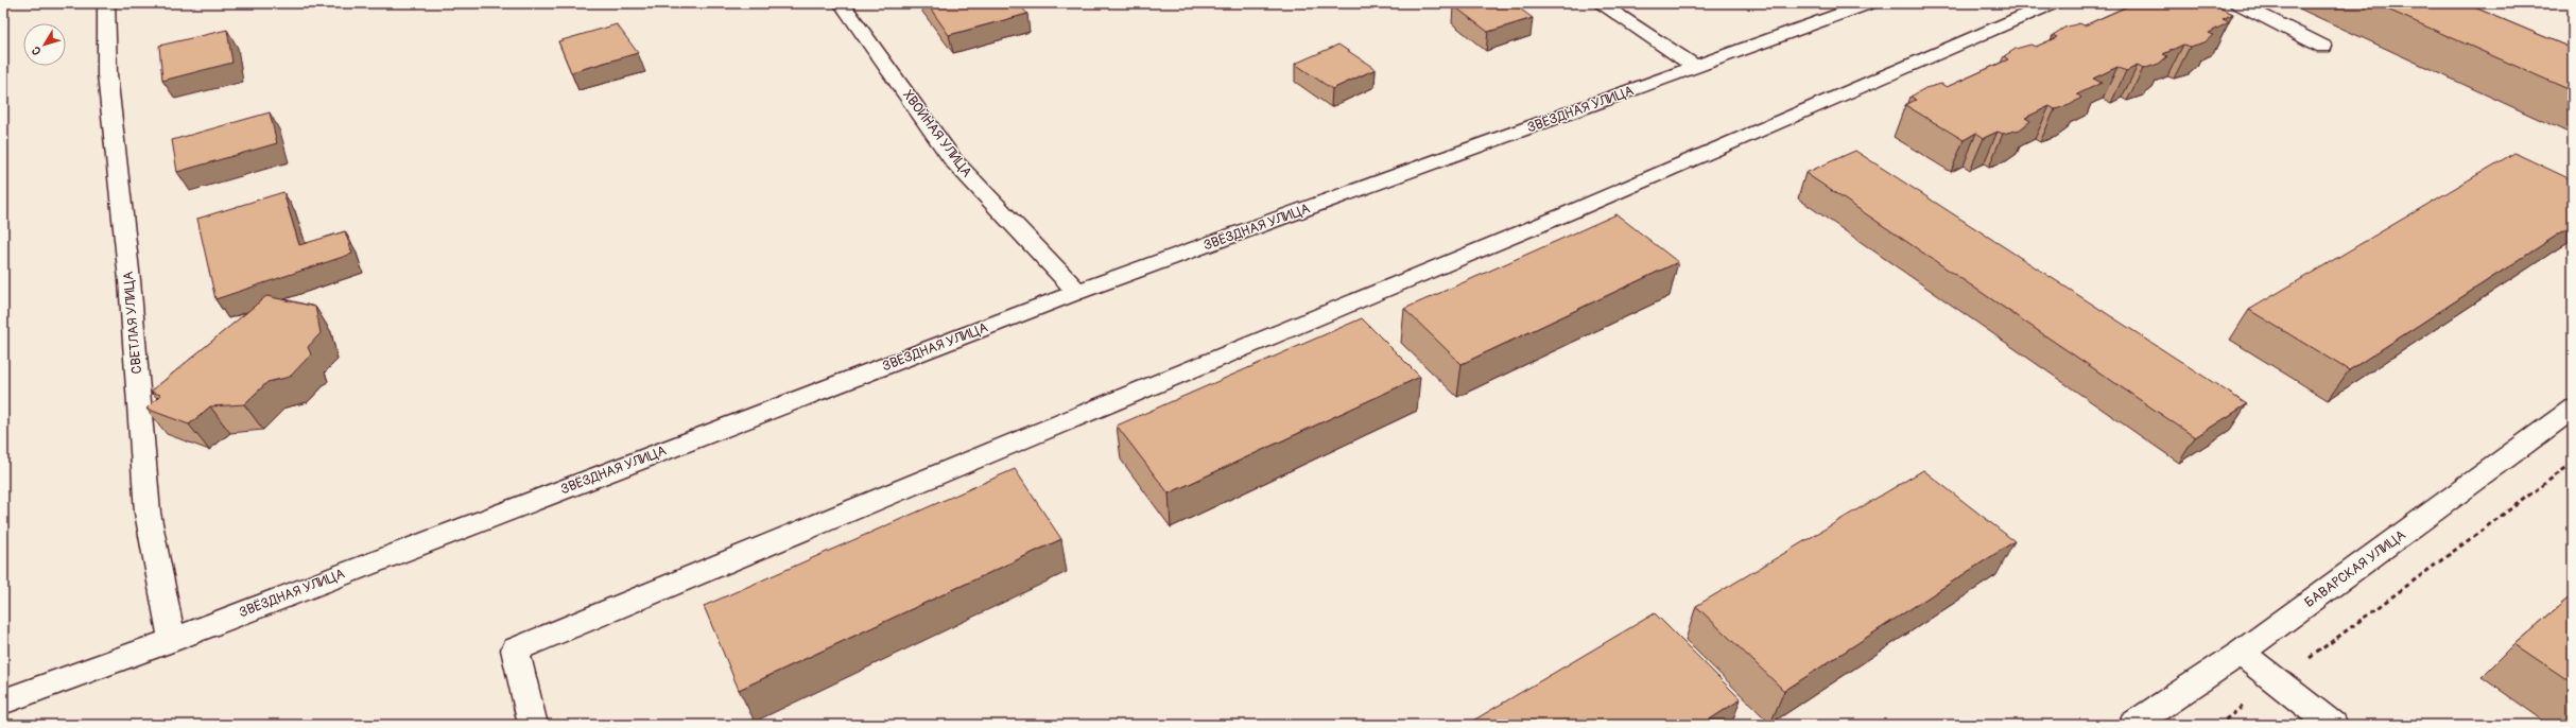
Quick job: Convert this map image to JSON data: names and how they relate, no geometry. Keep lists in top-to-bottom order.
{
  "streets": {
    "street": [
      "ЗВЁЗДНАЯ УЛИЦА",
      "ХВОЙНАЯ УЛИЦА",
      "СВЕТЛАЯ УЛИЦА",
      "БАВАРСКАЯ УЛИЦА"
    ]
  },
  "crossings": [
    ["ЗВЁЗДНАЯ УЛИЦА", "ХВОЙНАЯ УЛИЦА"],
    ["ЗВЁЗДНАЯ УЛИЦА", "СВЕТЛАЯ УЛИЦА"]
  ],
  "north": "bottom left"
}
